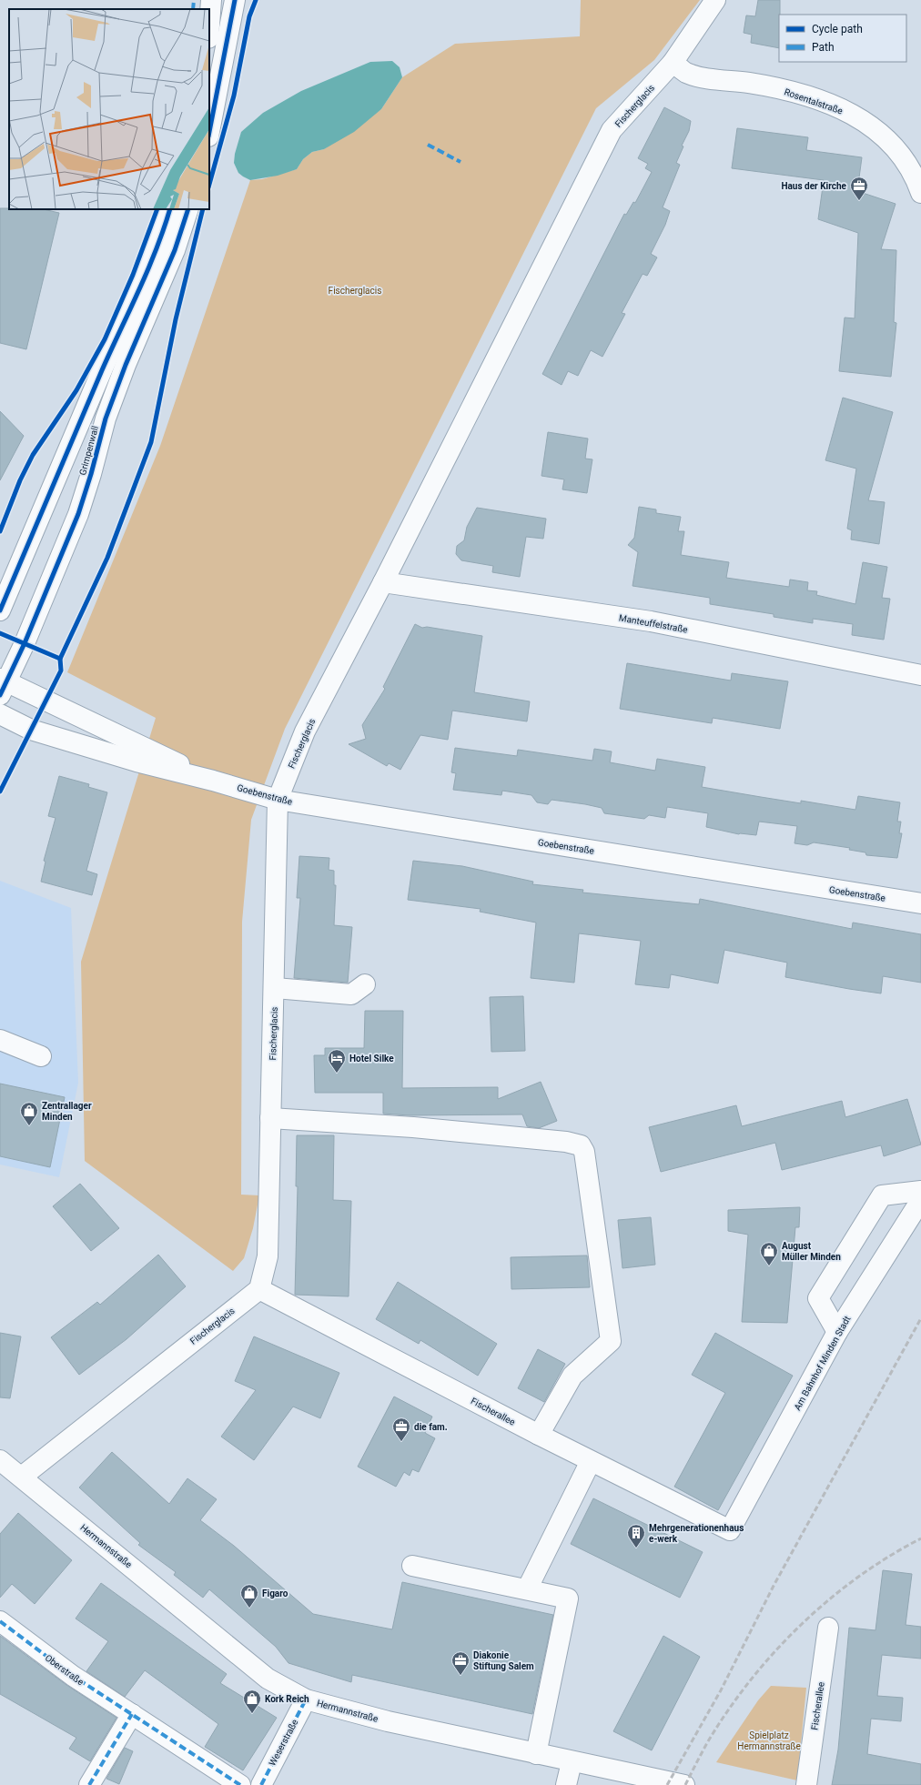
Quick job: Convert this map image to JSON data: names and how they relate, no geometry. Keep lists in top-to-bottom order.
{
  "streets": {
    "street": [
      "Rosentalstraße",
      "Fischerglacis",
      "Grimpenwall",
      "Manteuffelstraße",
      "Goebenstraße",
      "Am Bahnhof Minden Stadt",
      "Fischerallee",
      "Hermannstraße",
      "Oberstraße",
      "Weserstraße"
    ]
  },
  "crossings": [
    ["Rosentalstraße", "Fischerglacis"],
    ["Fischerglacis", "Manteuffelstraße"],
    ["Fischerglacis", "Goebenstraße"],
    ["Fischerglacis", "Fischerallee"],
    ["Fischerglacis", "Hermannstraße"],
    ["Grimpenwall", "Goebenstraße"],
    ["Am Bahnhof Minden Stadt", "Fischerallee"],
    ["Hermannstraße", "Weserstraße"]
  ],
  "parks": ["Fischerglacis", "Spielplatz Hermannstraße"],
  "places": {
    "office": ["Haus der Kirche", "die fam.", "Diakonie Stiftung Salem"],
    "hotel": ["Hotel Silke"],
    "shop": [
      "Zentrallager Minden",
      "August Müller Minden",
      "Figaro",
      "Kork Reich"
    ],
    "building": ["Mehrgenerationenhaus e-werk"]
  },
  "legend": ["Cycle path", "Path"]
}
